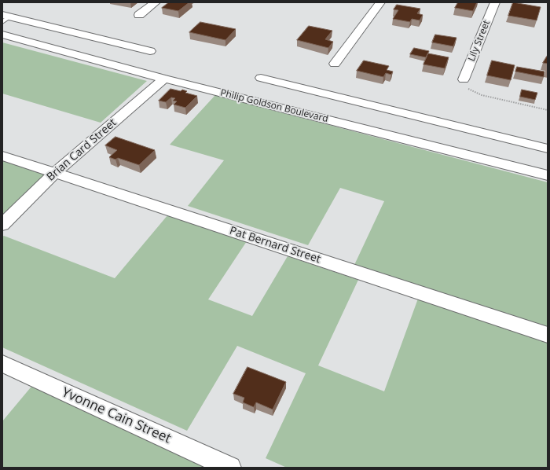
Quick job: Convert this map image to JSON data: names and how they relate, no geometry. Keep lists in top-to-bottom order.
{
  "streets": {
    "street": [
      "Lily Street",
      "Philip Goldson Boulevard",
      "Brian Card Street",
      "Pat Bernard Street",
      "Yvonne Cain Street"
    ]
  },
  "crossings": [
    ["Philip Goldson Boulevard", "Brian Card Street"],
    ["Brian Card Street", "Pat Bernard Street"]
  ]
}
